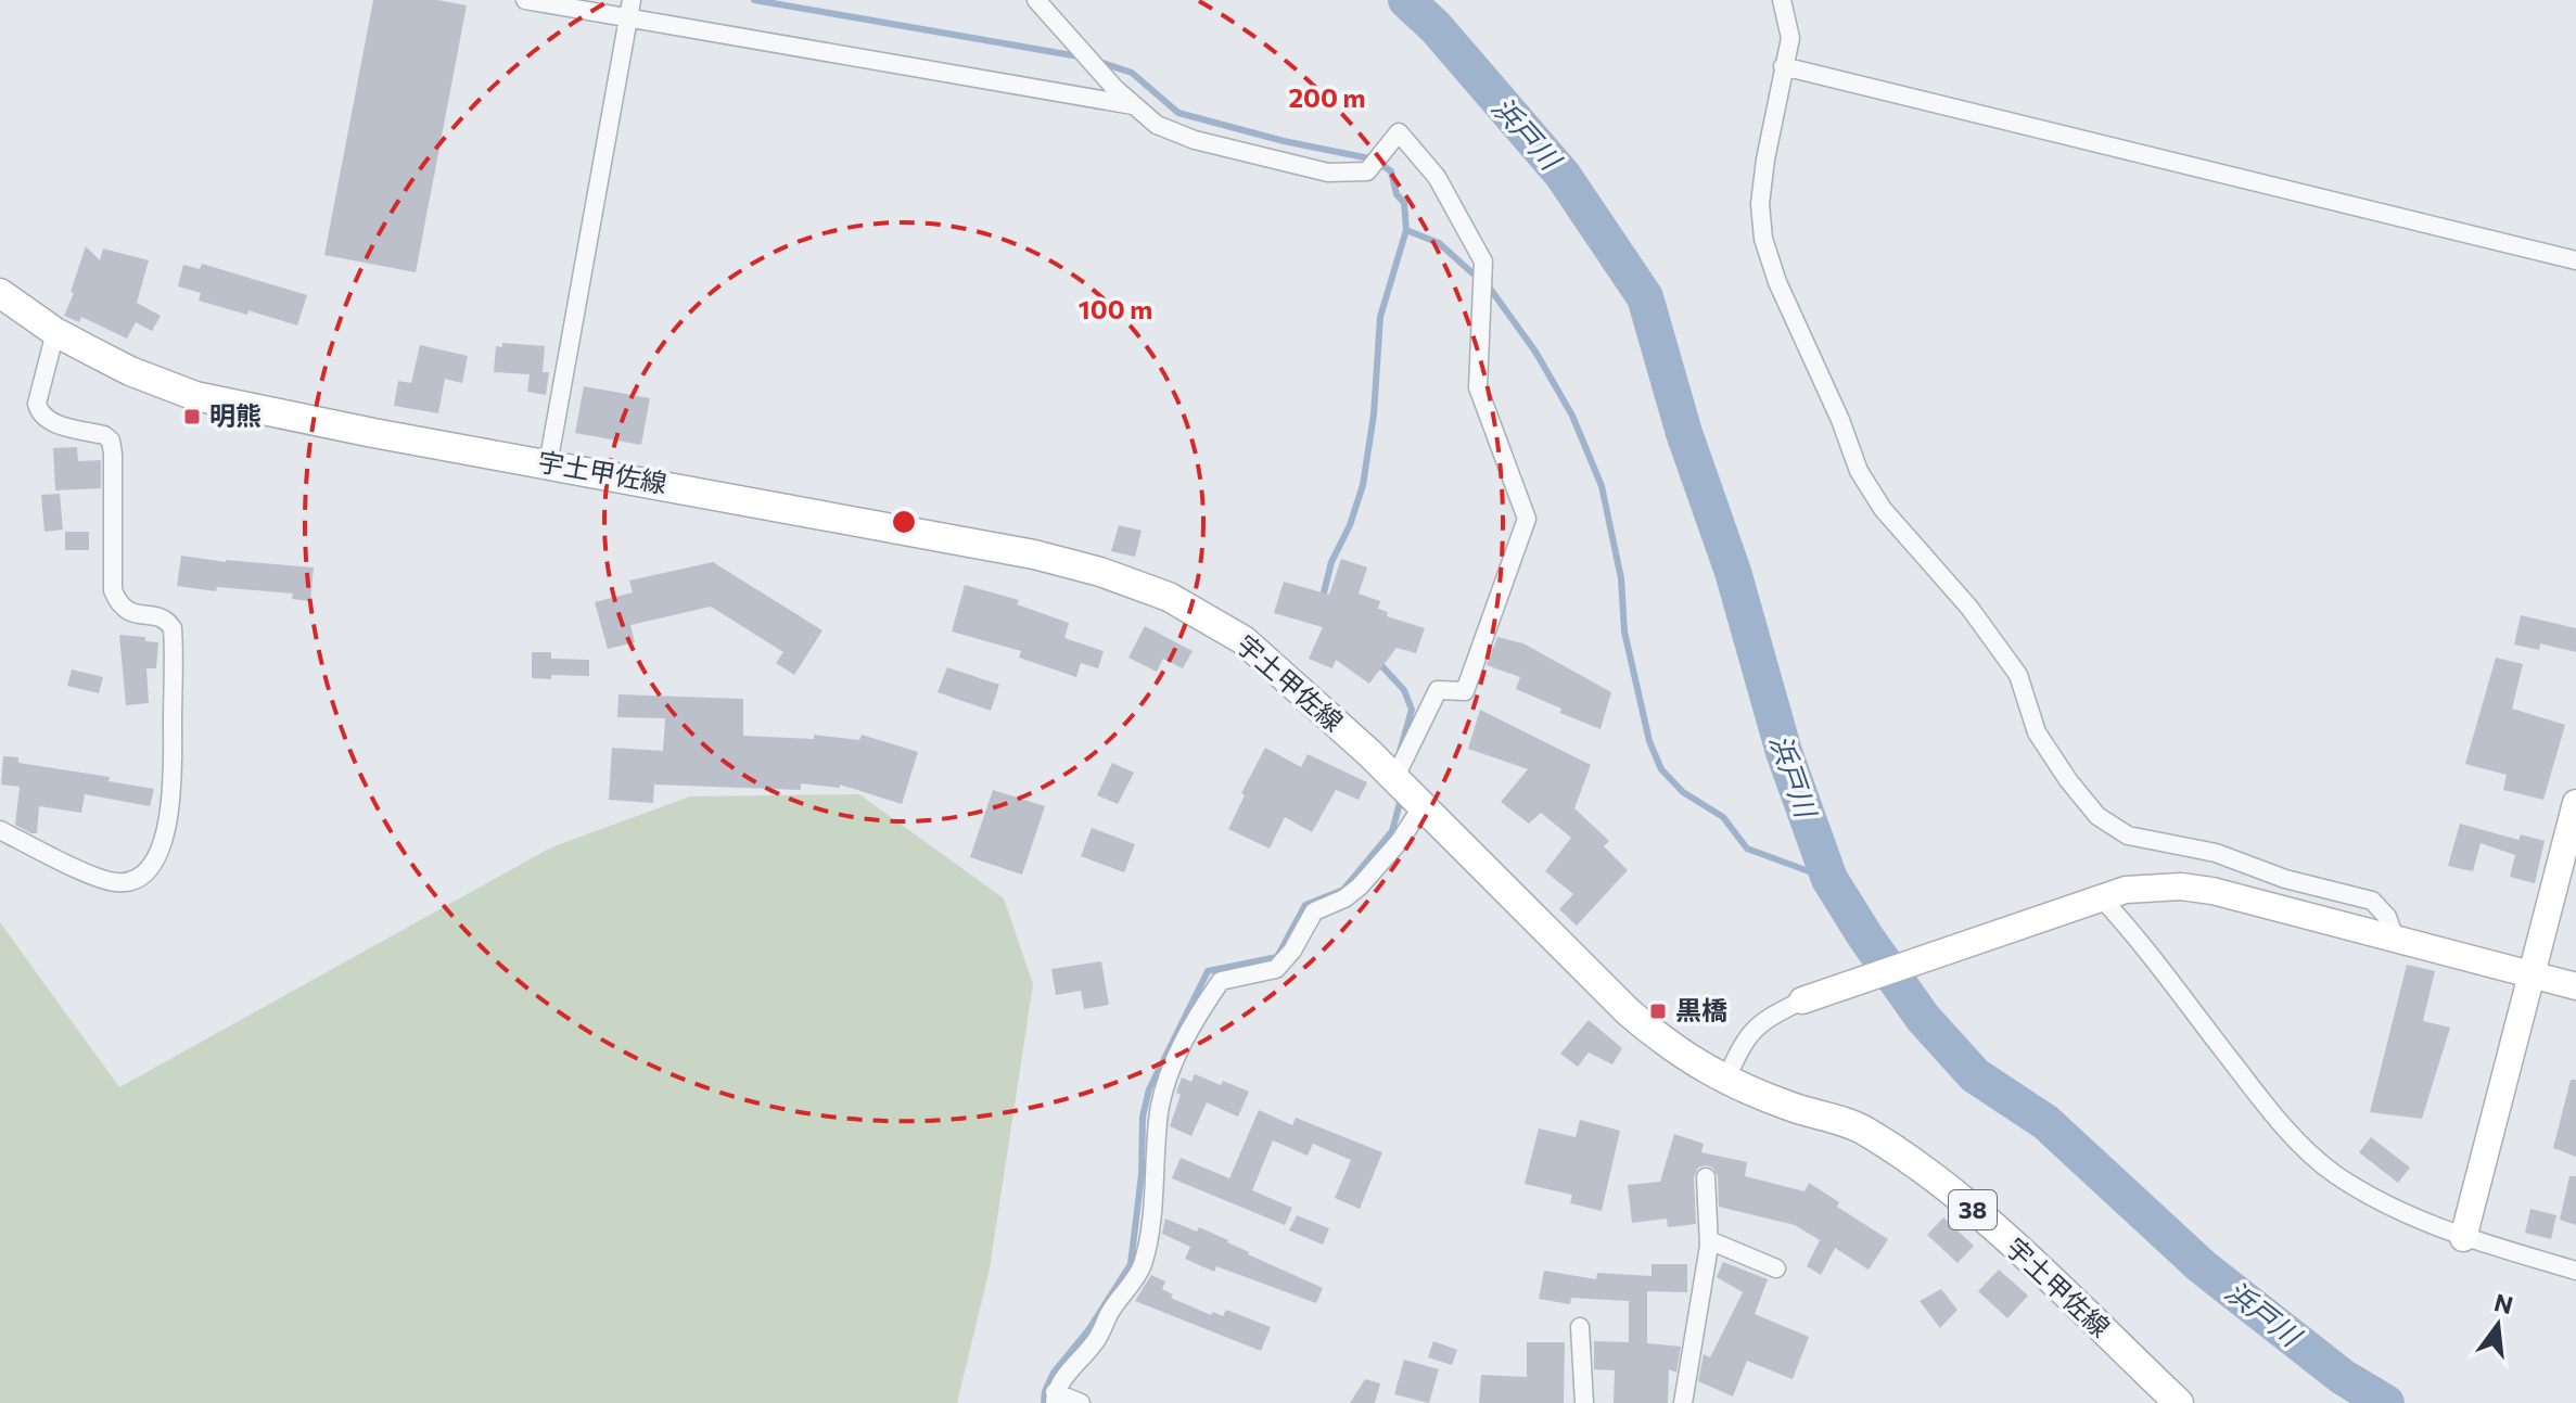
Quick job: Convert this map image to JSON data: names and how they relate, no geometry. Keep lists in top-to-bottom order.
{
  "streets": {
    "main road": ["宇土甲佐線", "38"]
  },
  "water": ["浜戸川"],
  "places": {
    "transit": ["明熊", "黒橋"]
  },
  "north": "top",
  "rings": ["200 m", "100 m"]
}
